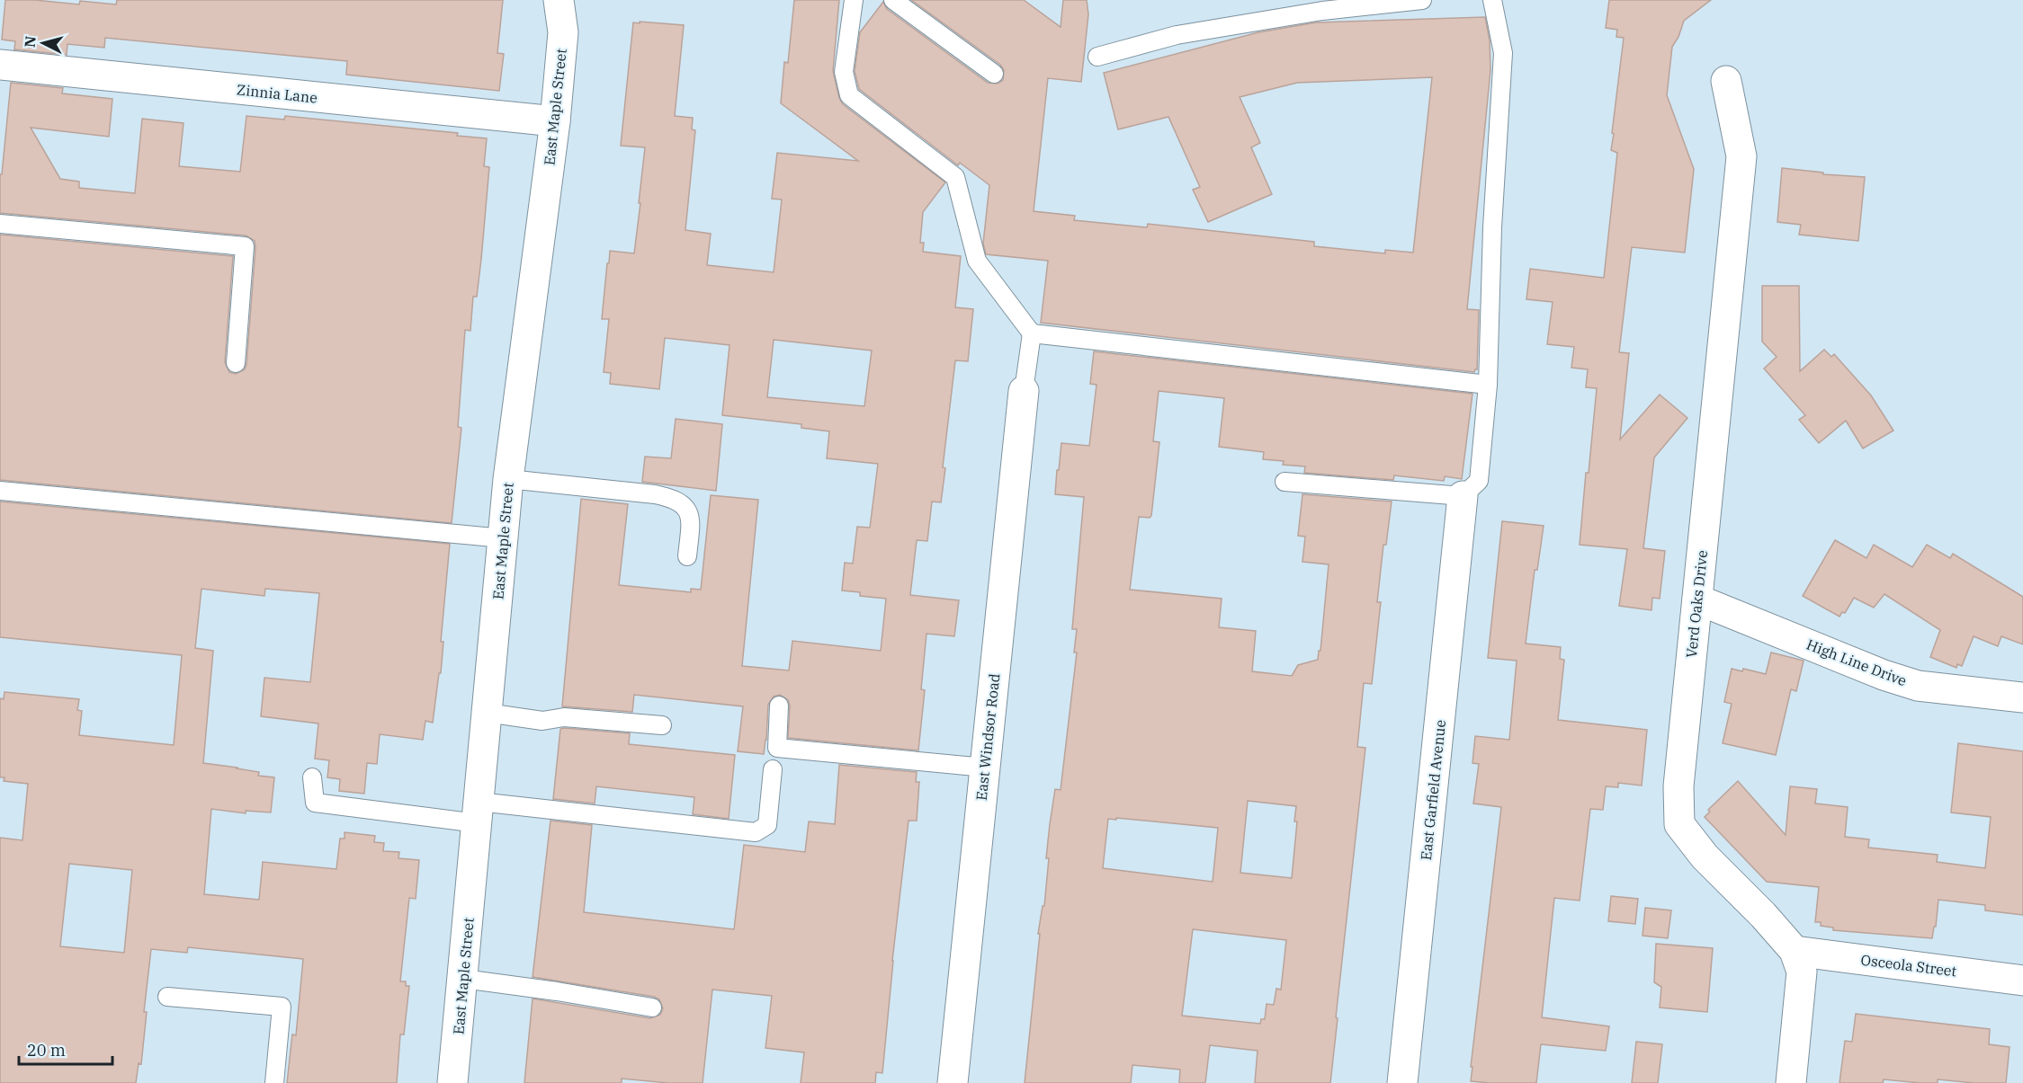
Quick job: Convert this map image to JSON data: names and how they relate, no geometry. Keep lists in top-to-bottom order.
{
  "streets": {
    "street": [
      "Zinnia Lane",
      "East Maple Street",
      "Verd Oaks Drive",
      "High Line Drive",
      "East Windsor Road",
      "East Garfield Avenue",
      "Osceola Street"
    ]
  },
  "crossings": [
    ["Zinnia Lane", "East Maple Street"],
    ["Verd Oaks Drive", "High Line Drive"],
    ["Verd Oaks Drive", "Osceola Street"]
  ],
  "scale_bar": "20 m",
  "north": "left"
}
